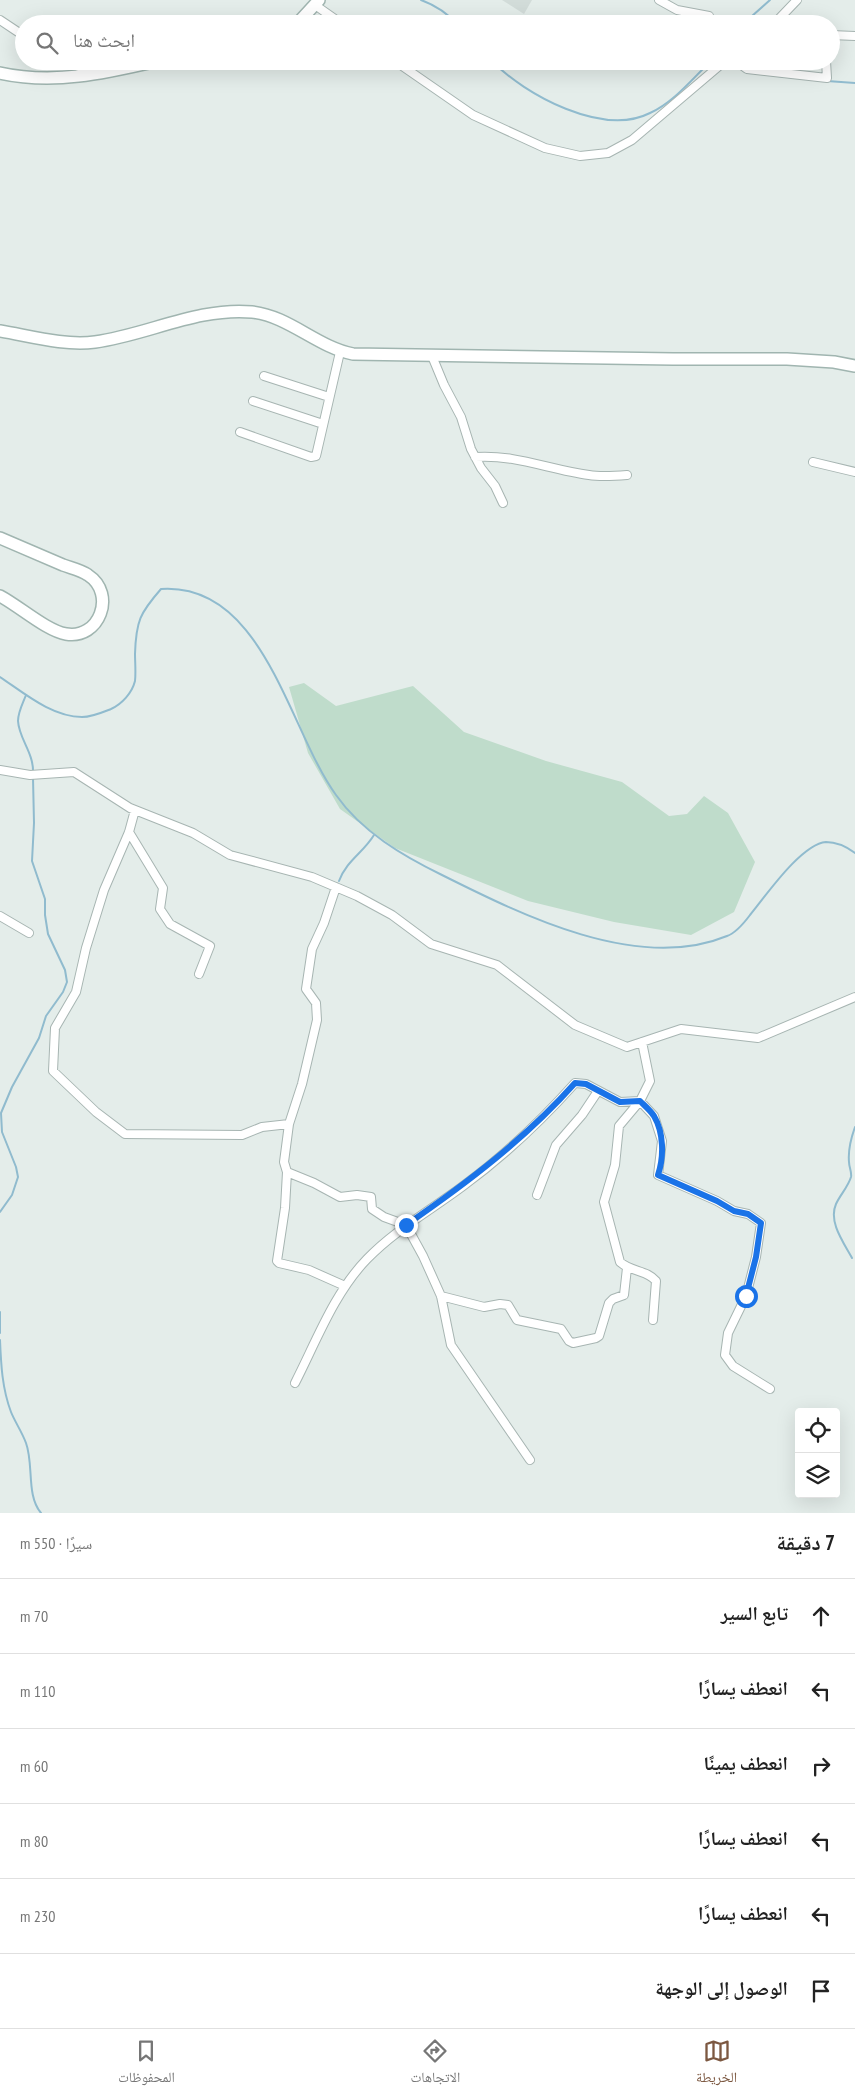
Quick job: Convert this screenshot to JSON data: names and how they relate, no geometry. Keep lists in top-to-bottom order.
{
  "page": {
    "search": "ابحث هنا",
    "heading": ["7 دقيقة", "سيرًا · 550 m"],
    "list": [
      ["تابع السير", "70 m"],
      ["انعطف يسارًا", "110 m"],
      ["انعطف يمينًا", "60 m"],
      ["انعطف يسارًا", "80 m"],
      ["انعطف يسارًا", "230 m"],
      "الوصول إلى الوجهة"
    ],
    "nav": ["الخريطة", "الاتجاهات", "المحفوظات"]
  }
}
